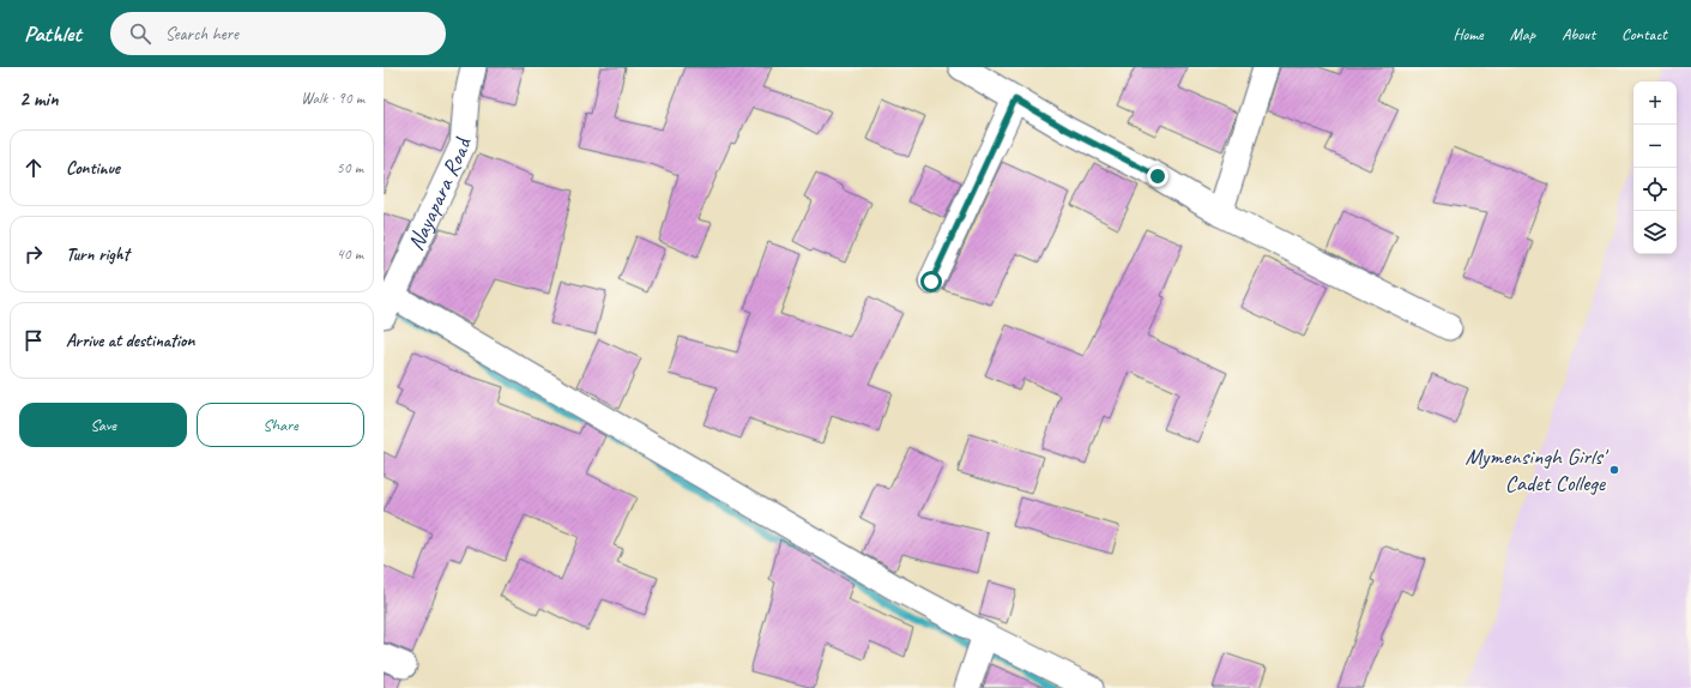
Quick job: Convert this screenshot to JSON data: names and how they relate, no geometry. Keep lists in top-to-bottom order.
{
  "streets": {
    "street": ["Nayapara Road"]
  },
  "places": ["Mymensingh Girls' Cadet College"],
  "page": {
    "header": "Pathlet",
    "search": "Search here",
    "nav": [
      "Home",
      "Map",
      "About",
      "Contact"
    ],
    "heading": ["2 min", "Walk · 90 m"],
    "map_buttons": ["+", "−"],
    "list": [
      ["Continue", "50 m"],
      ["Turn right", "40 m"],
      "Arrive at destination"
    ],
    "buttons": ["Save", "Share"]
  }
}
